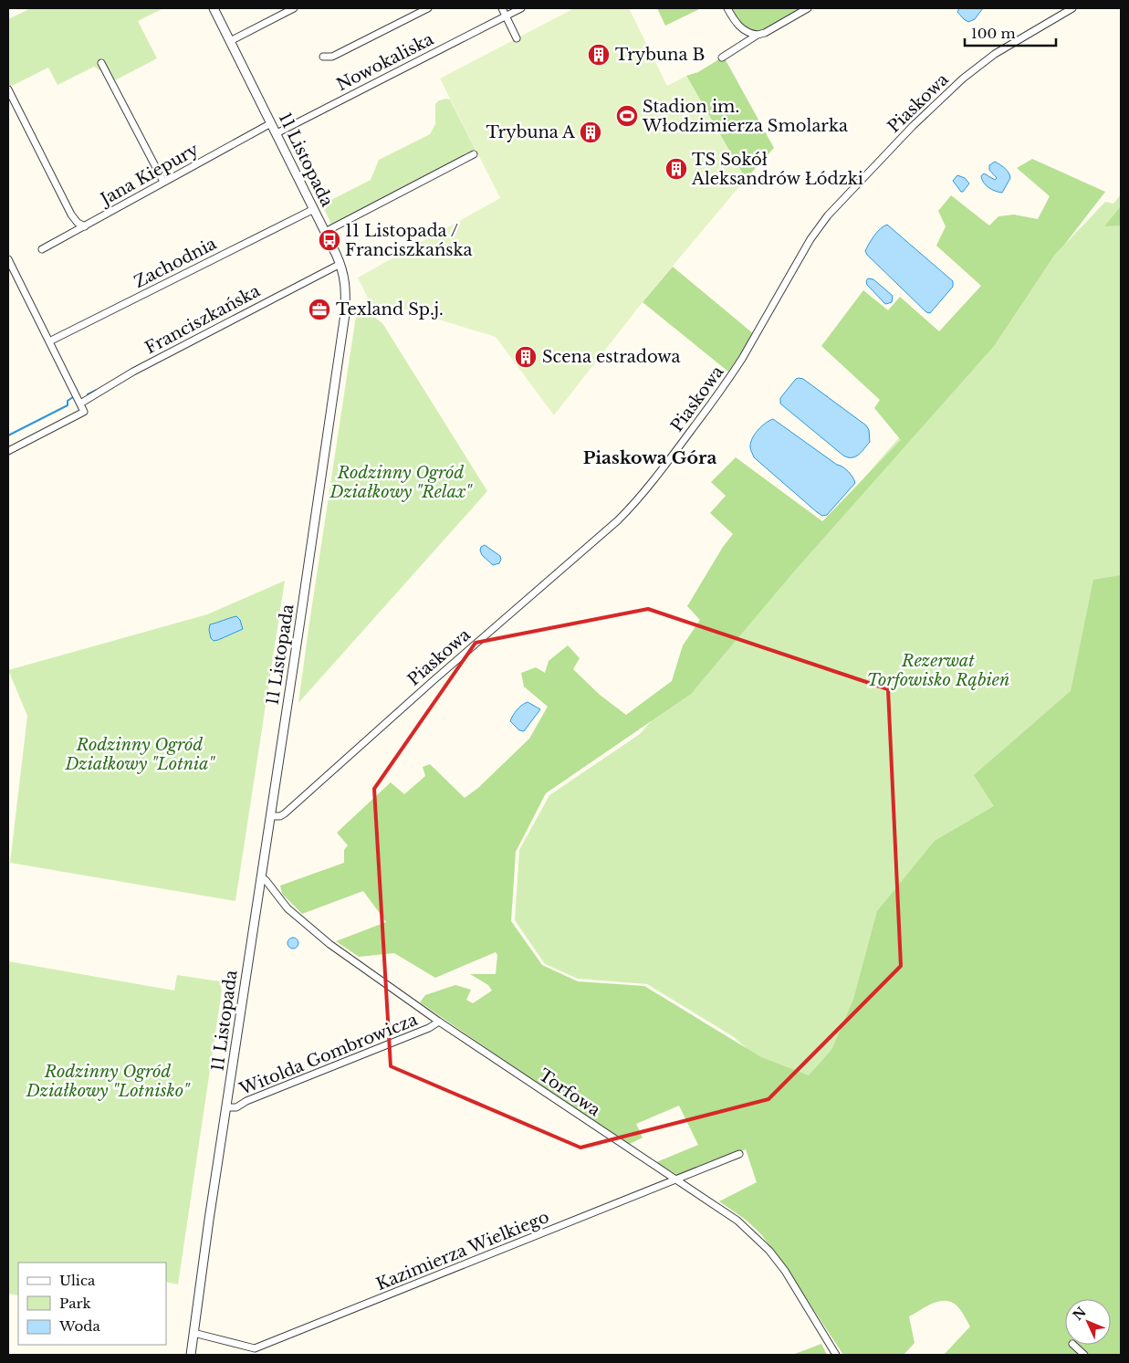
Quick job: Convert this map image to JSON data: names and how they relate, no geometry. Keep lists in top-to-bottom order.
{
  "streets": {
    "street": [
      "Nowokaliska",
      "Piaskowa",
      "11 Listopada",
      "Jana Kiepury",
      "Zachodnia",
      "Franciszkańska",
      "Witolda Gombrowicza",
      "Torfowa",
      "Kazimierza Wielkiego"
    ]
  },
  "crossings": [
    ["Nowokaliska", "11 Listopada"],
    ["Piaskowa", "11 Listopada"],
    ["11 Listopada", "Jana Kiepury"],
    ["11 Listopada", "Zachodnia"],
    ["11 Listopada", "Franciszkańska"],
    ["11 Listopada", "Witolda Gombrowicza"],
    ["11 Listopada", "Torfowa"],
    ["11 Listopada", "Kazimierza Wielkiego"],
    ["Witolda Gombrowicza", "Torfowa"],
    ["Torfowa", "Kazimierza Wielkiego"]
  ],
  "districts": ["Piaskowa Góra"],
  "parks": [
    "Rodzinny Ogród Działkowy \"Relax\"",
    "Rezerwat Torfowisko Rąbień",
    "Rodzinny Ogród Działkowy \"Lotnia\"",
    "Rodzinny Ogród Działkowy \"Lotnisko\""
  ],
  "places": {
    "building": [
      "Trybuna B",
      "Trybuna A",
      "TS Sokół Aleksandrów Łódzki",
      "Scena estradowa"
    ],
    "sports": ["Stadion im. Włodzimierza Smolarka"],
    "bus stop": ["11 Listopada / Franciszkańska"],
    "office": ["Texland Sp.j."]
  },
  "legend": ["Ulica", "Park", "Woda"],
  "scale_bar": "100 m",
  "north": "top left"
}
